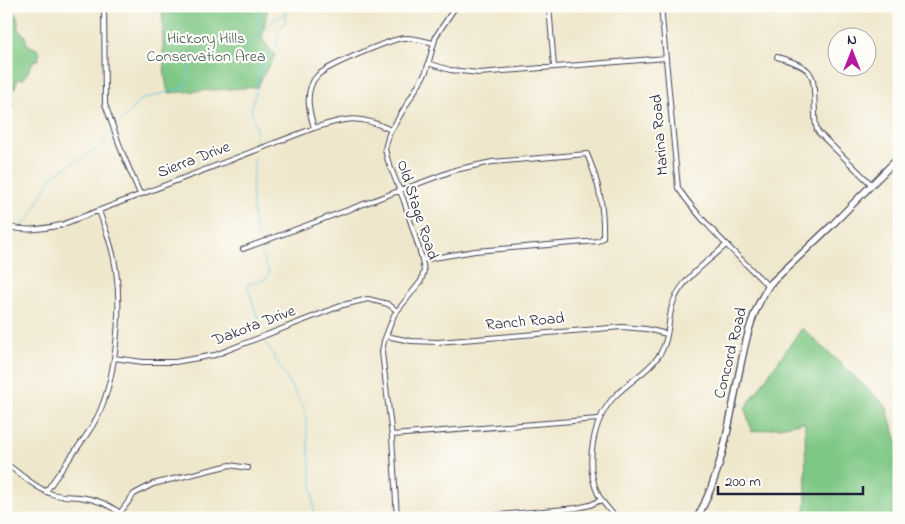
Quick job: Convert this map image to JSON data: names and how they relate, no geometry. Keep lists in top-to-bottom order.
{
  "streets": {
    "main road": ["Concord Road"],
    "street": [
      "Marina Road",
      "Sierra Drive",
      "Old Stage Road",
      "Ranch Road",
      "Dakota Drive"
    ]
  },
  "crossings": [
    ["Marina Road", "Concord Road"],
    ["Sierra Drive", "Old Stage Road"],
    ["Old Stage Road", "Ranch Road"],
    ["Old Stage Road", "Dakota Drive"]
  ],
  "parks": ["Hickory Hills Conservation Area"],
  "scale_bar": "200 m",
  "north": "top"
}
